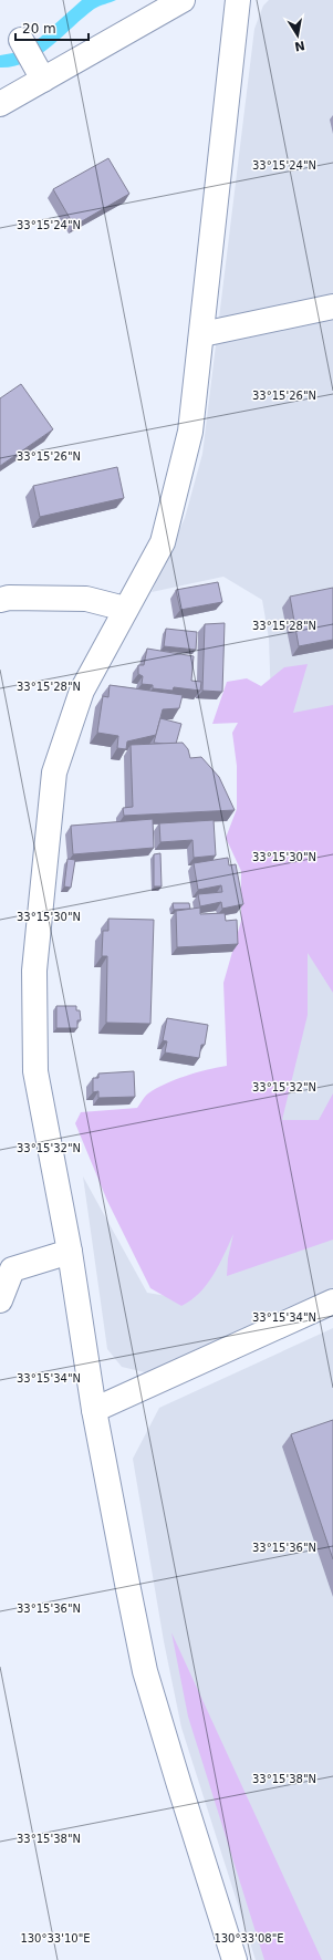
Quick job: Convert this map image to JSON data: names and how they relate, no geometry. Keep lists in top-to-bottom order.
{
  "scale_bar": "20 m",
  "north": "bottom",
  "coordinates": [
    "33°15'24\"N",
    "33°15'26\"N",
    "33°15'28\"N",
    "33°15'30\"N",
    "33°15'32\"N",
    "33°15'34\"N",
    "33°15'36\"N",
    "33°15'38\"N",
    "130°33'10\"E",
    "130°33'08\"E"
  ]
}
